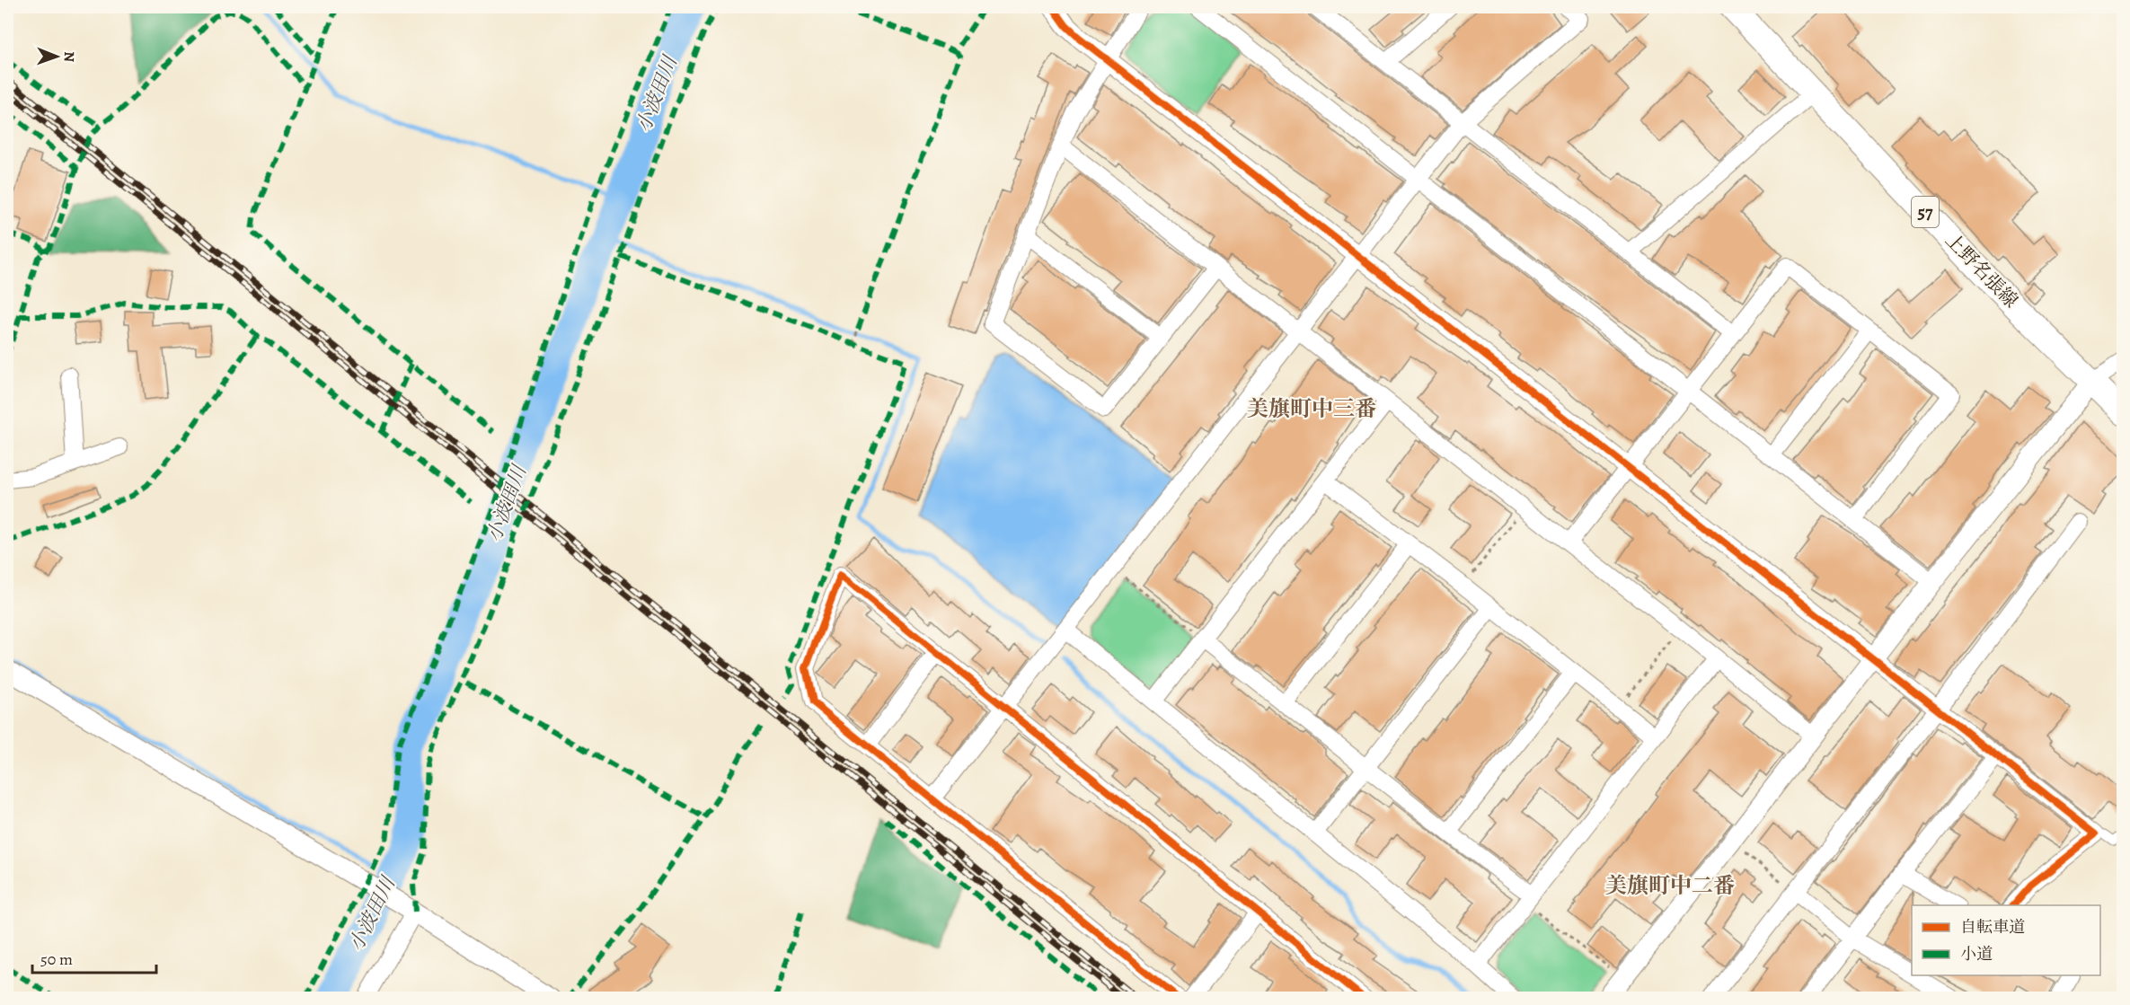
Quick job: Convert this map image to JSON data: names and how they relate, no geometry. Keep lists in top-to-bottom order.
{
  "streets": {
    "main road": ["57", "上野名張線"]
  },
  "districts": ["美旗町中三番", "美旗町中二番"],
  "water": ["小波田川"],
  "legend": ["自転車道", "小道"],
  "scale_bar": "50 m",
  "north": "right"
}
